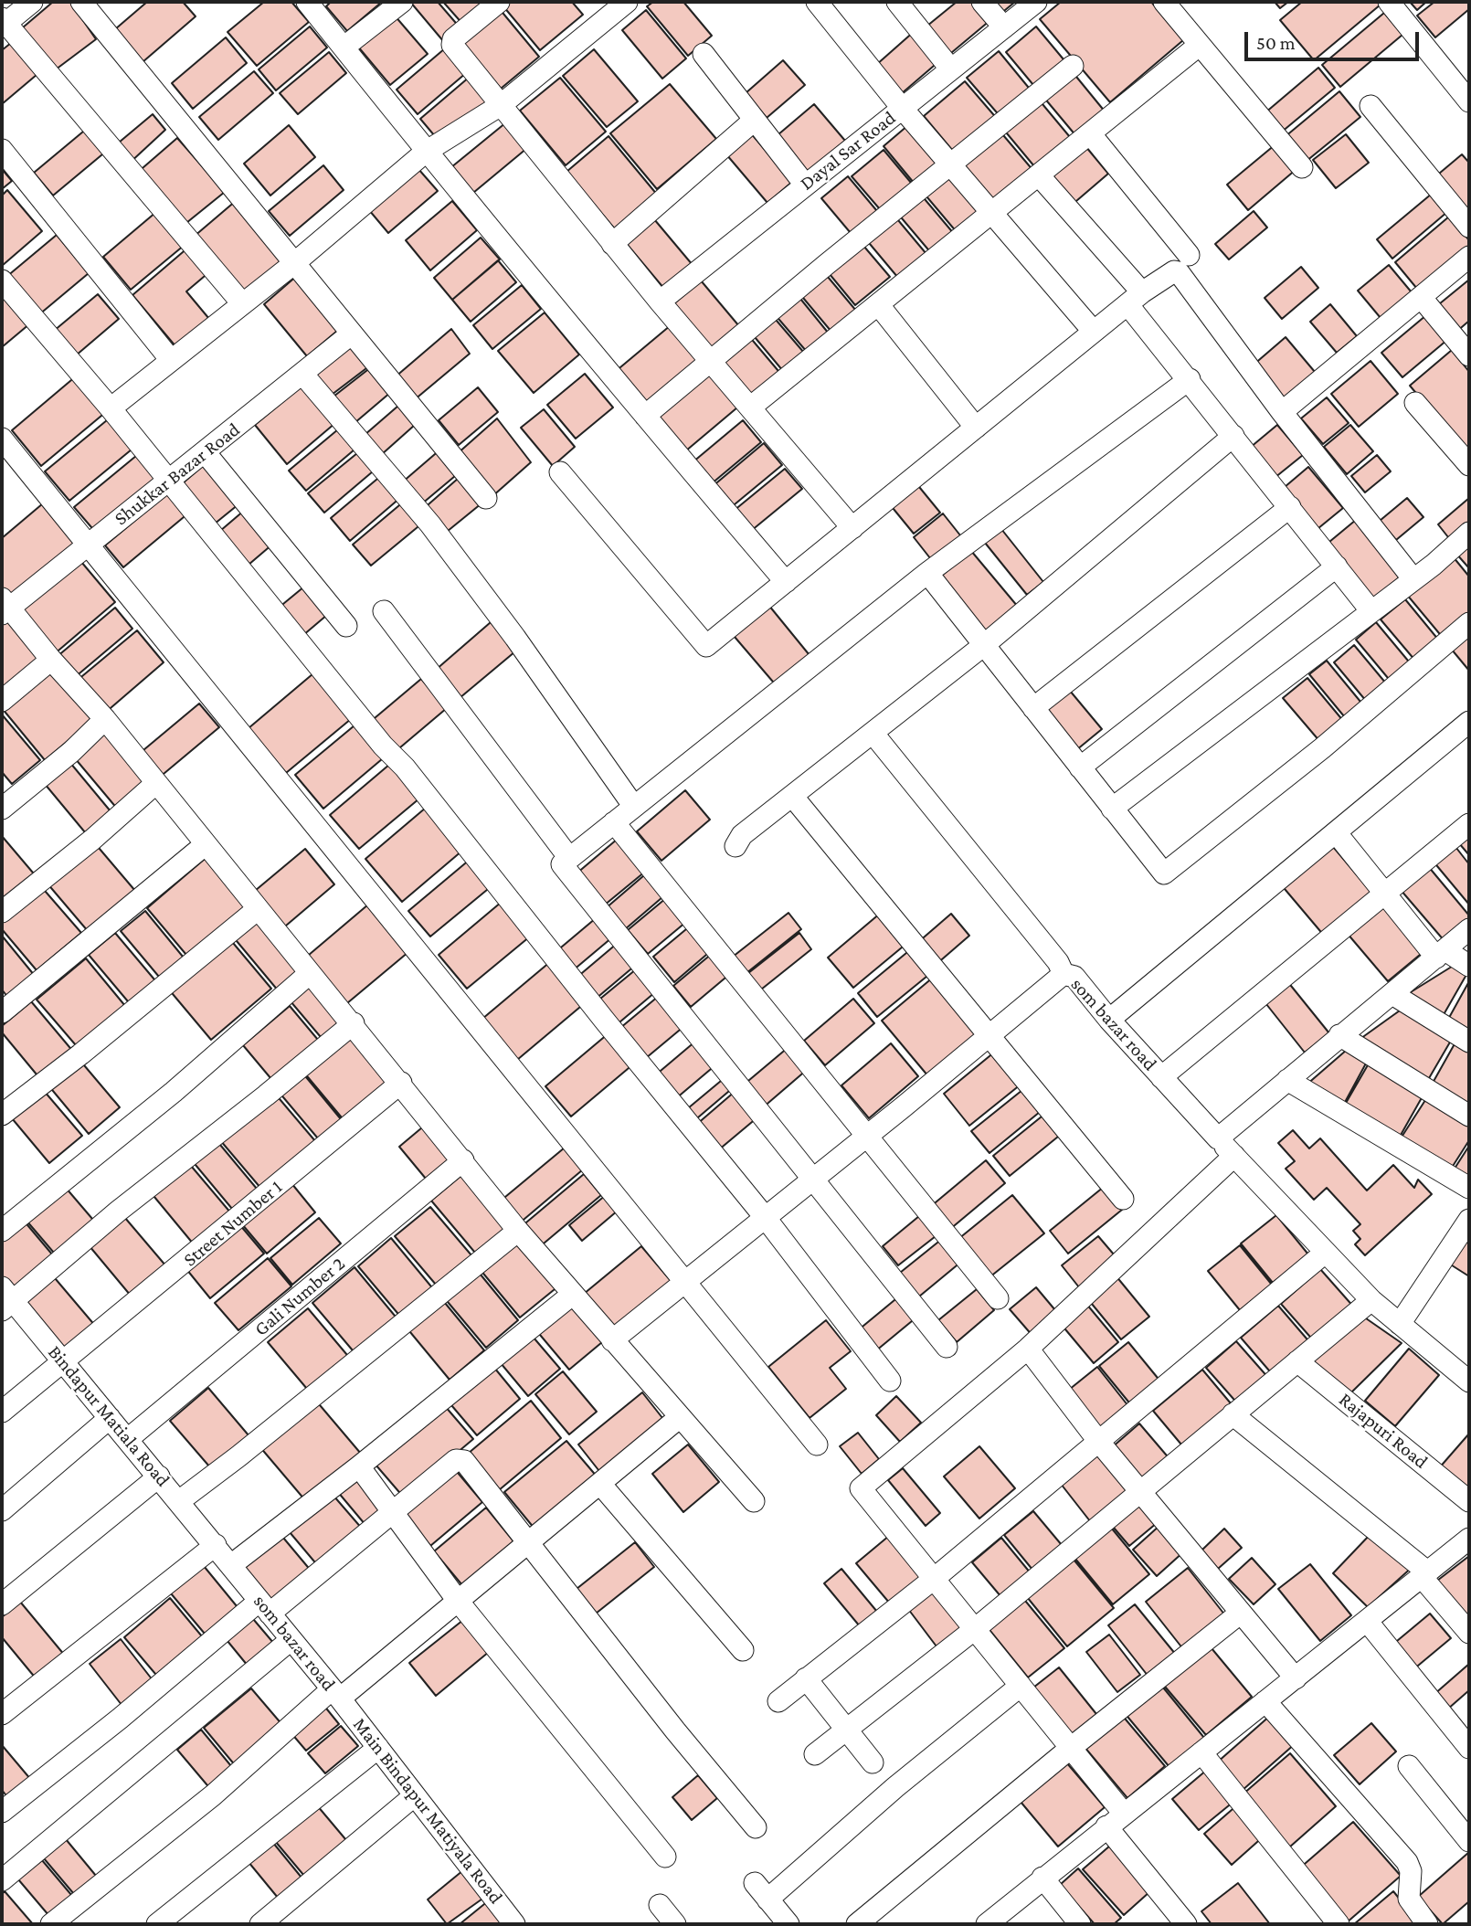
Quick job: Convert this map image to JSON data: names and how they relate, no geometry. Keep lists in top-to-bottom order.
{
  "streets": {
    "street": [
      "Dayal Sar Road",
      "Shukkar Bazar Road",
      "som bazar road",
      "Street Number 1",
      "Gali Number 2",
      "Bindapur Matiala Road",
      "Rajapuri Road",
      "Main Bindapur Matiyala Road"
    ]
  },
  "crossings": [
    ["som bazar road", "Bindapur Matiala Road"],
    ["som bazar road", "Main Bindapur Matiyala Road"],
    ["Street Number 1", "Bindapur Matiala Road"],
    ["Gali Number 2", "Bindapur Matiala Road"]
  ],
  "scale_bar": "50 m"
}
